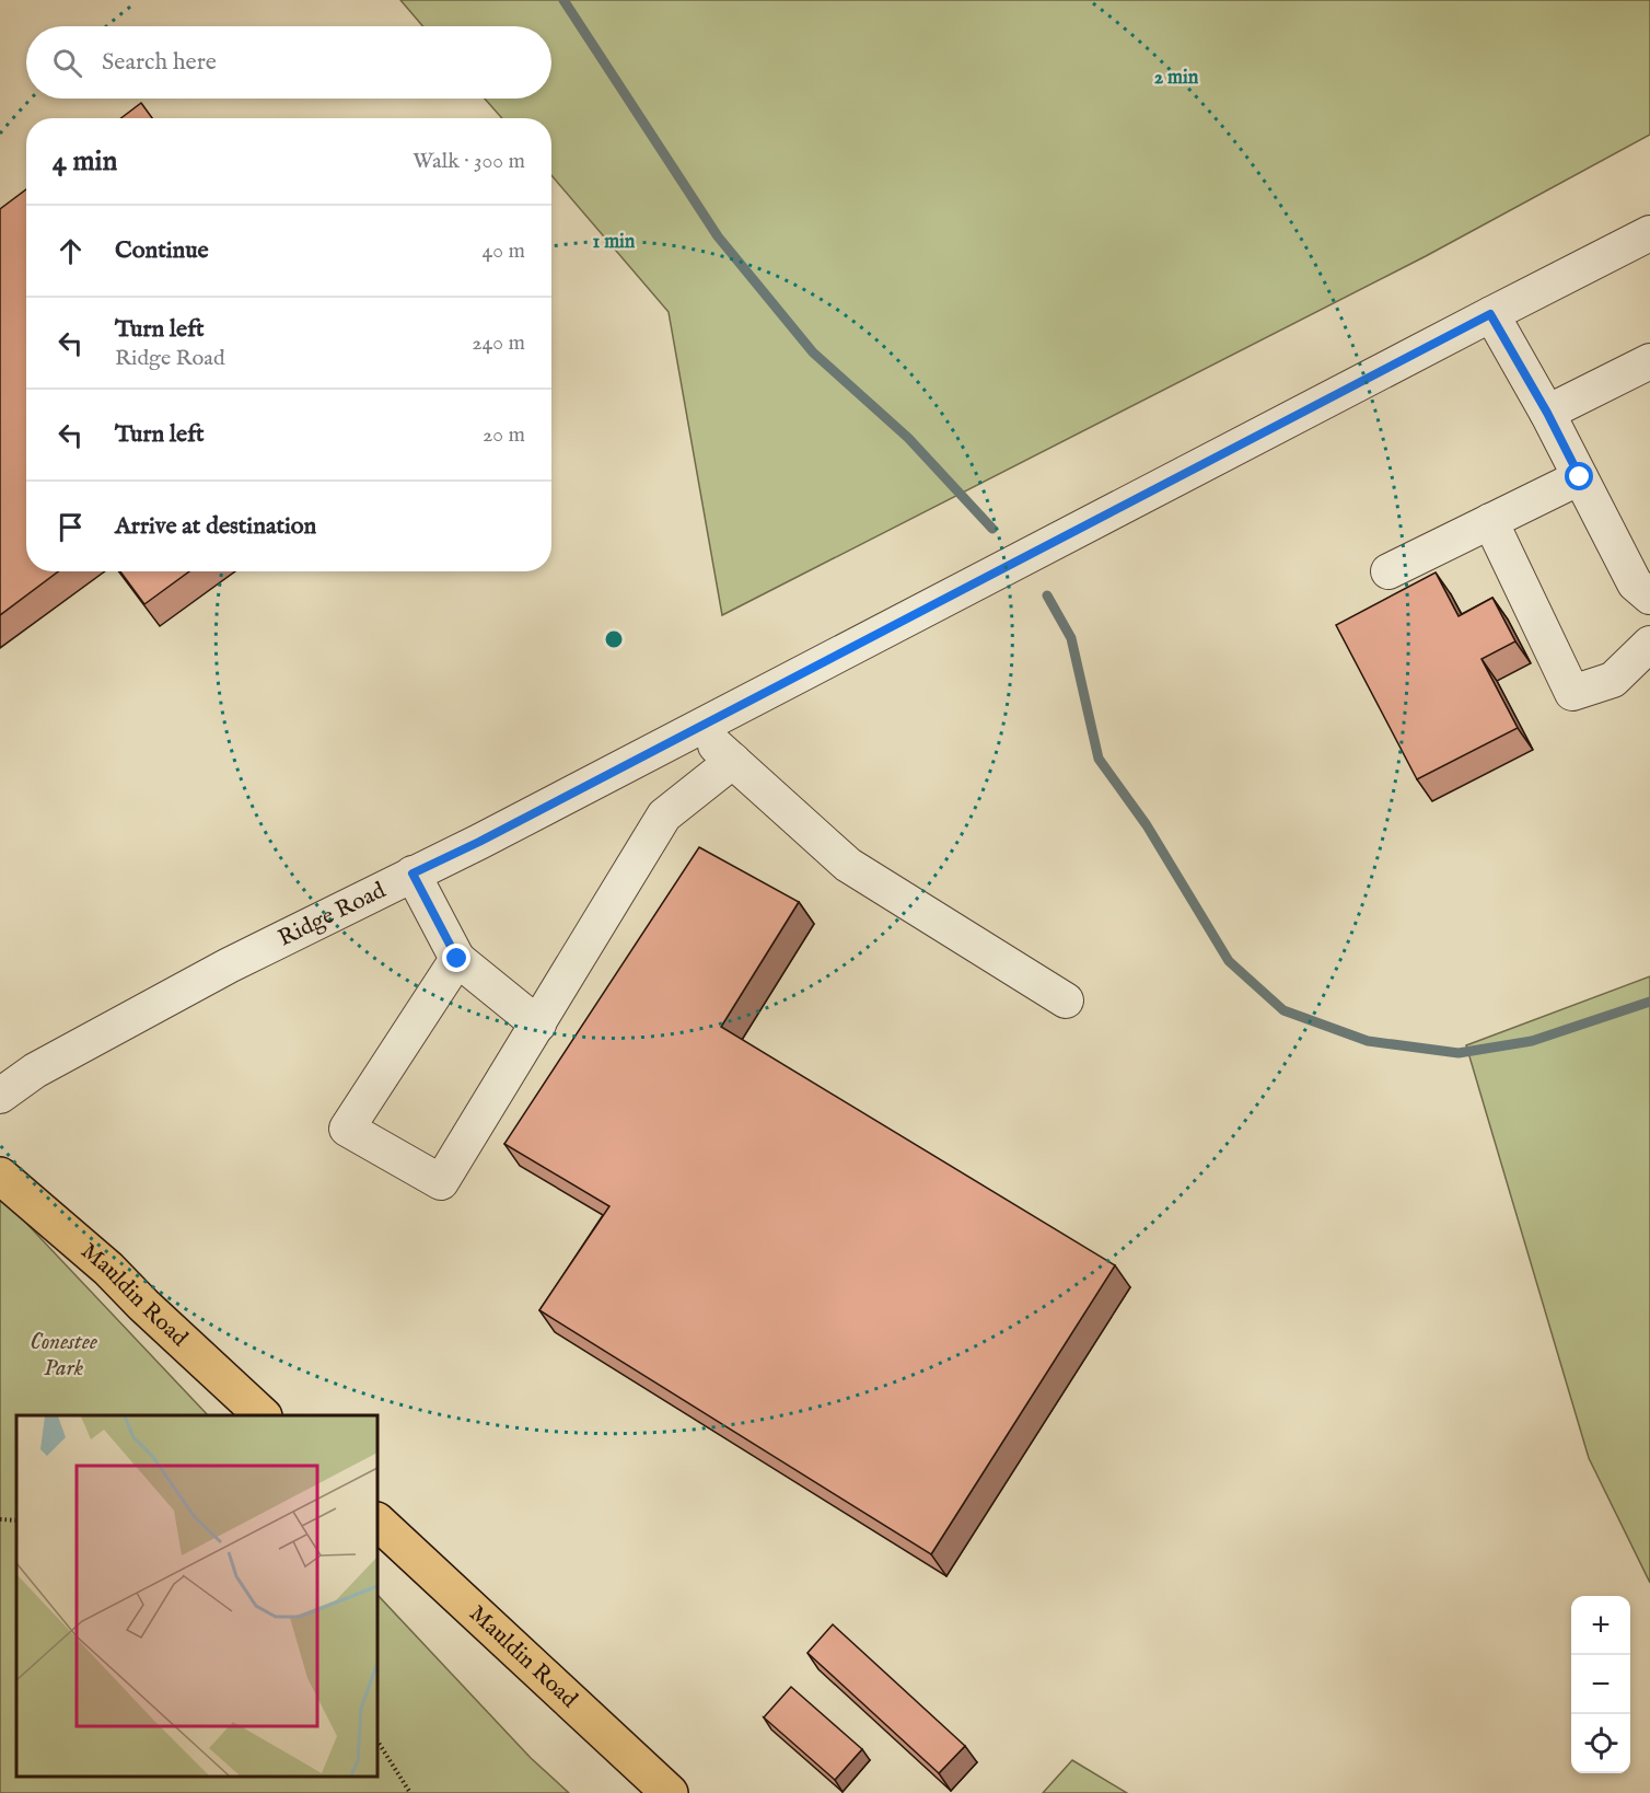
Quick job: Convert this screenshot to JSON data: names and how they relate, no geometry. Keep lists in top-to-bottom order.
{
  "streets": {
    "main road": ["Mauldin Road"],
    "street": ["Ridge Road"]
  },
  "parks": ["Conestee Park"],
  "page": {
    "search": "Search here",
    "heading": ["4 min", "Walk · 300 m"],
    "list": [
      ["Continue", "40 m"],
      ["Turn left", "Ridge Road", "240 m"],
      ["Turn left", "20 m"],
      "Arrive at destination"
    ],
    "map_buttons": ["+", "−"]
  },
  "rings": ["2 min", "1 min"]
}
